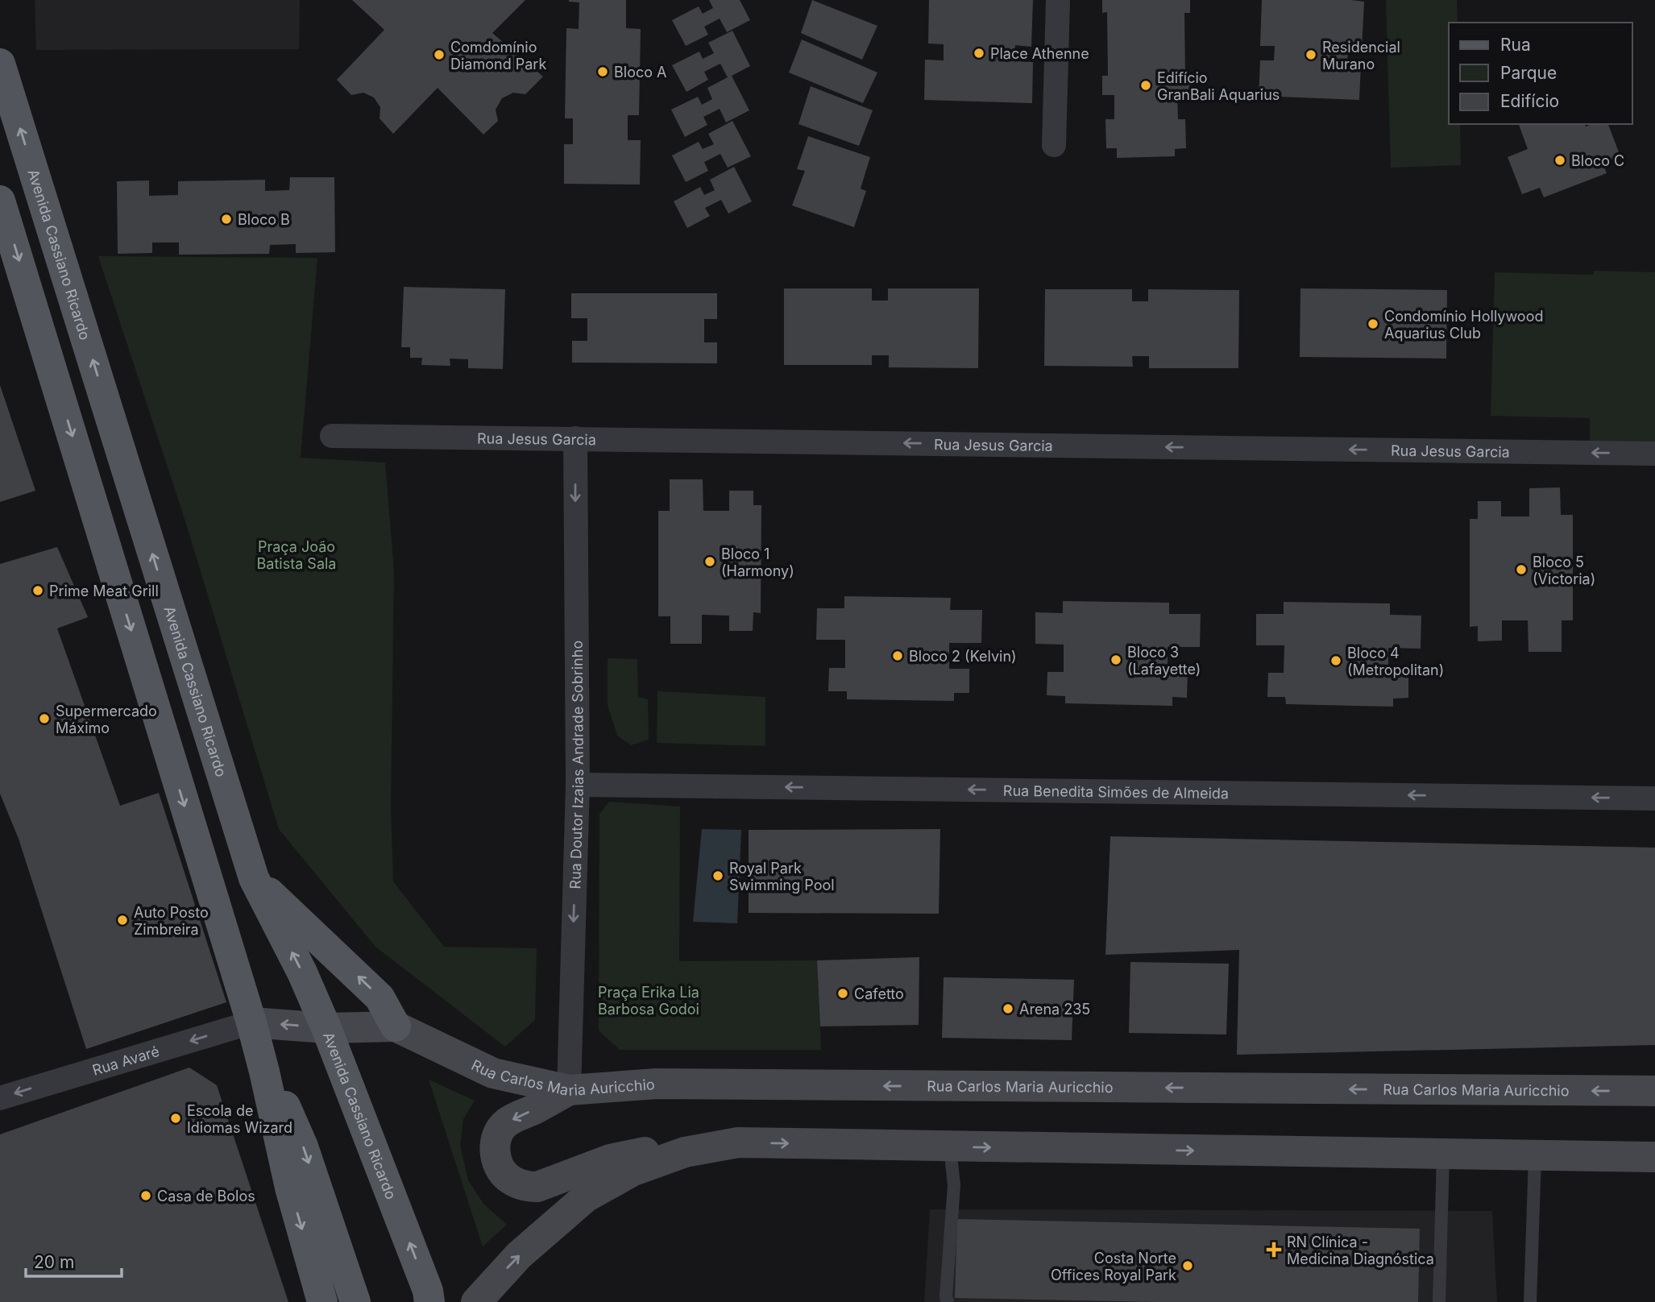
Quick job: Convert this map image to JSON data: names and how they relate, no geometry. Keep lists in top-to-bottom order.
{
  "streets": {
    "main road": ["Avenida Cassiano Ricardo", "Rua Carlos Maria Auricchio"],
    "street": [
      "Rua Jesus Garcia",
      "Rua Doutor Izaias Andrade Sobrinho",
      "Rua Benedita Simões de Almeida",
      "Rua Avaré"
    ]
  },
  "crossings": [
    ["Rua Jesus Garcia", "Rua Doutor Izaias Andrade Sobrinho"],
    ["Rua Doutor Izaias Andrade Sobrinho", "Rua Benedita Simões de Almeida"],
    ["Rua Doutor Izaias Andrade Sobrinho", "Rua Carlos Maria Auricchio"]
  ],
  "one_way": [
    "Rua Jesus Garcia",
    "Rua Doutor Izaias Andrade Sobrinho",
    "Rua Benedita Simões de Almeida",
    "Rua Avaré"
  ],
  "parks": ["Praça João Batista Sala", "Praça Erika Lia Barbosa Godoi"],
  "places": {
    "other": [
      "Place Athenne",
      "Comdomínio Diamond Park",
      "Residencial Murano",
      "Bloco A",
      "Edifício GranBali Aquarius",
      "Bloco C",
      "Bloco B",
      "Condomínio Hollywood Aquarius Club",
      "Bloco 1 (Harmony)",
      "Bloco 5 (Victoria)",
      "Prime Meat Grill",
      "Bloco 2 (Kelvin)",
      "Bloco 3 (Lafayette)",
      "Bloco 4 (Metropolitan)",
      "Supermercado Máximo",
      "Royal Park Swimming Pool",
      "Auto Posto Zimbreira",
      "Cafetto",
      "Arena 235",
      "Escola de Idiomas Wizard",
      "Casa de Bolos",
      "Costa Norte Offices Royal Park"
    ],
    "health": ["RN Clínica - Medicina Diagnóstica"]
  },
  "legend": ["Rua", "Parque", "Edifício"],
  "scale_bar": "20 m"
}
